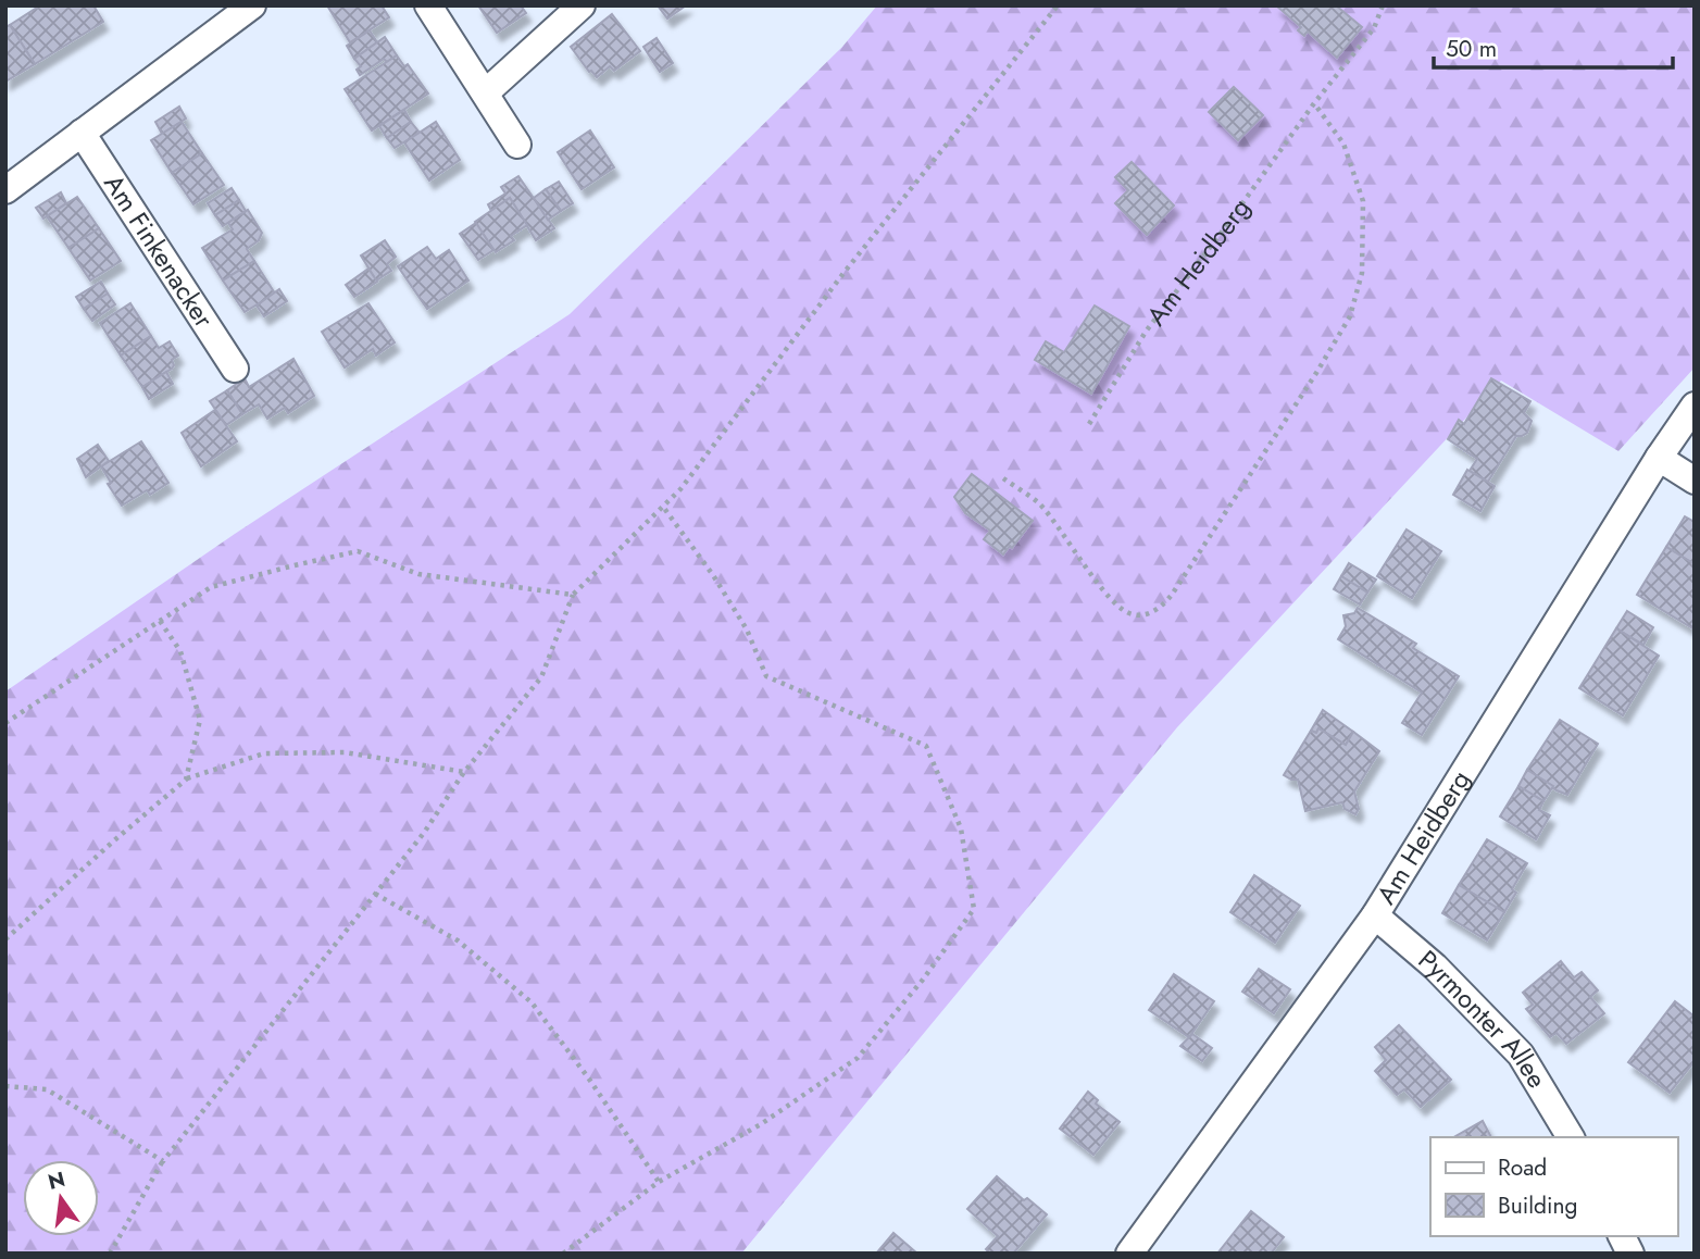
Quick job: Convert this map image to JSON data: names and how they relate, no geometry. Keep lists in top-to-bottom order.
{
  "streets": {
    "street": ["Am Finkenacker", "Am Heidberg", "Pyrmonter Allee"]
  },
  "crossings": [
    ["Am Heidberg", "Pyrmonter Allee"]
  ],
  "legend": ["Road", "Building"],
  "scale_bar": "50 m",
  "north": "top"
}
